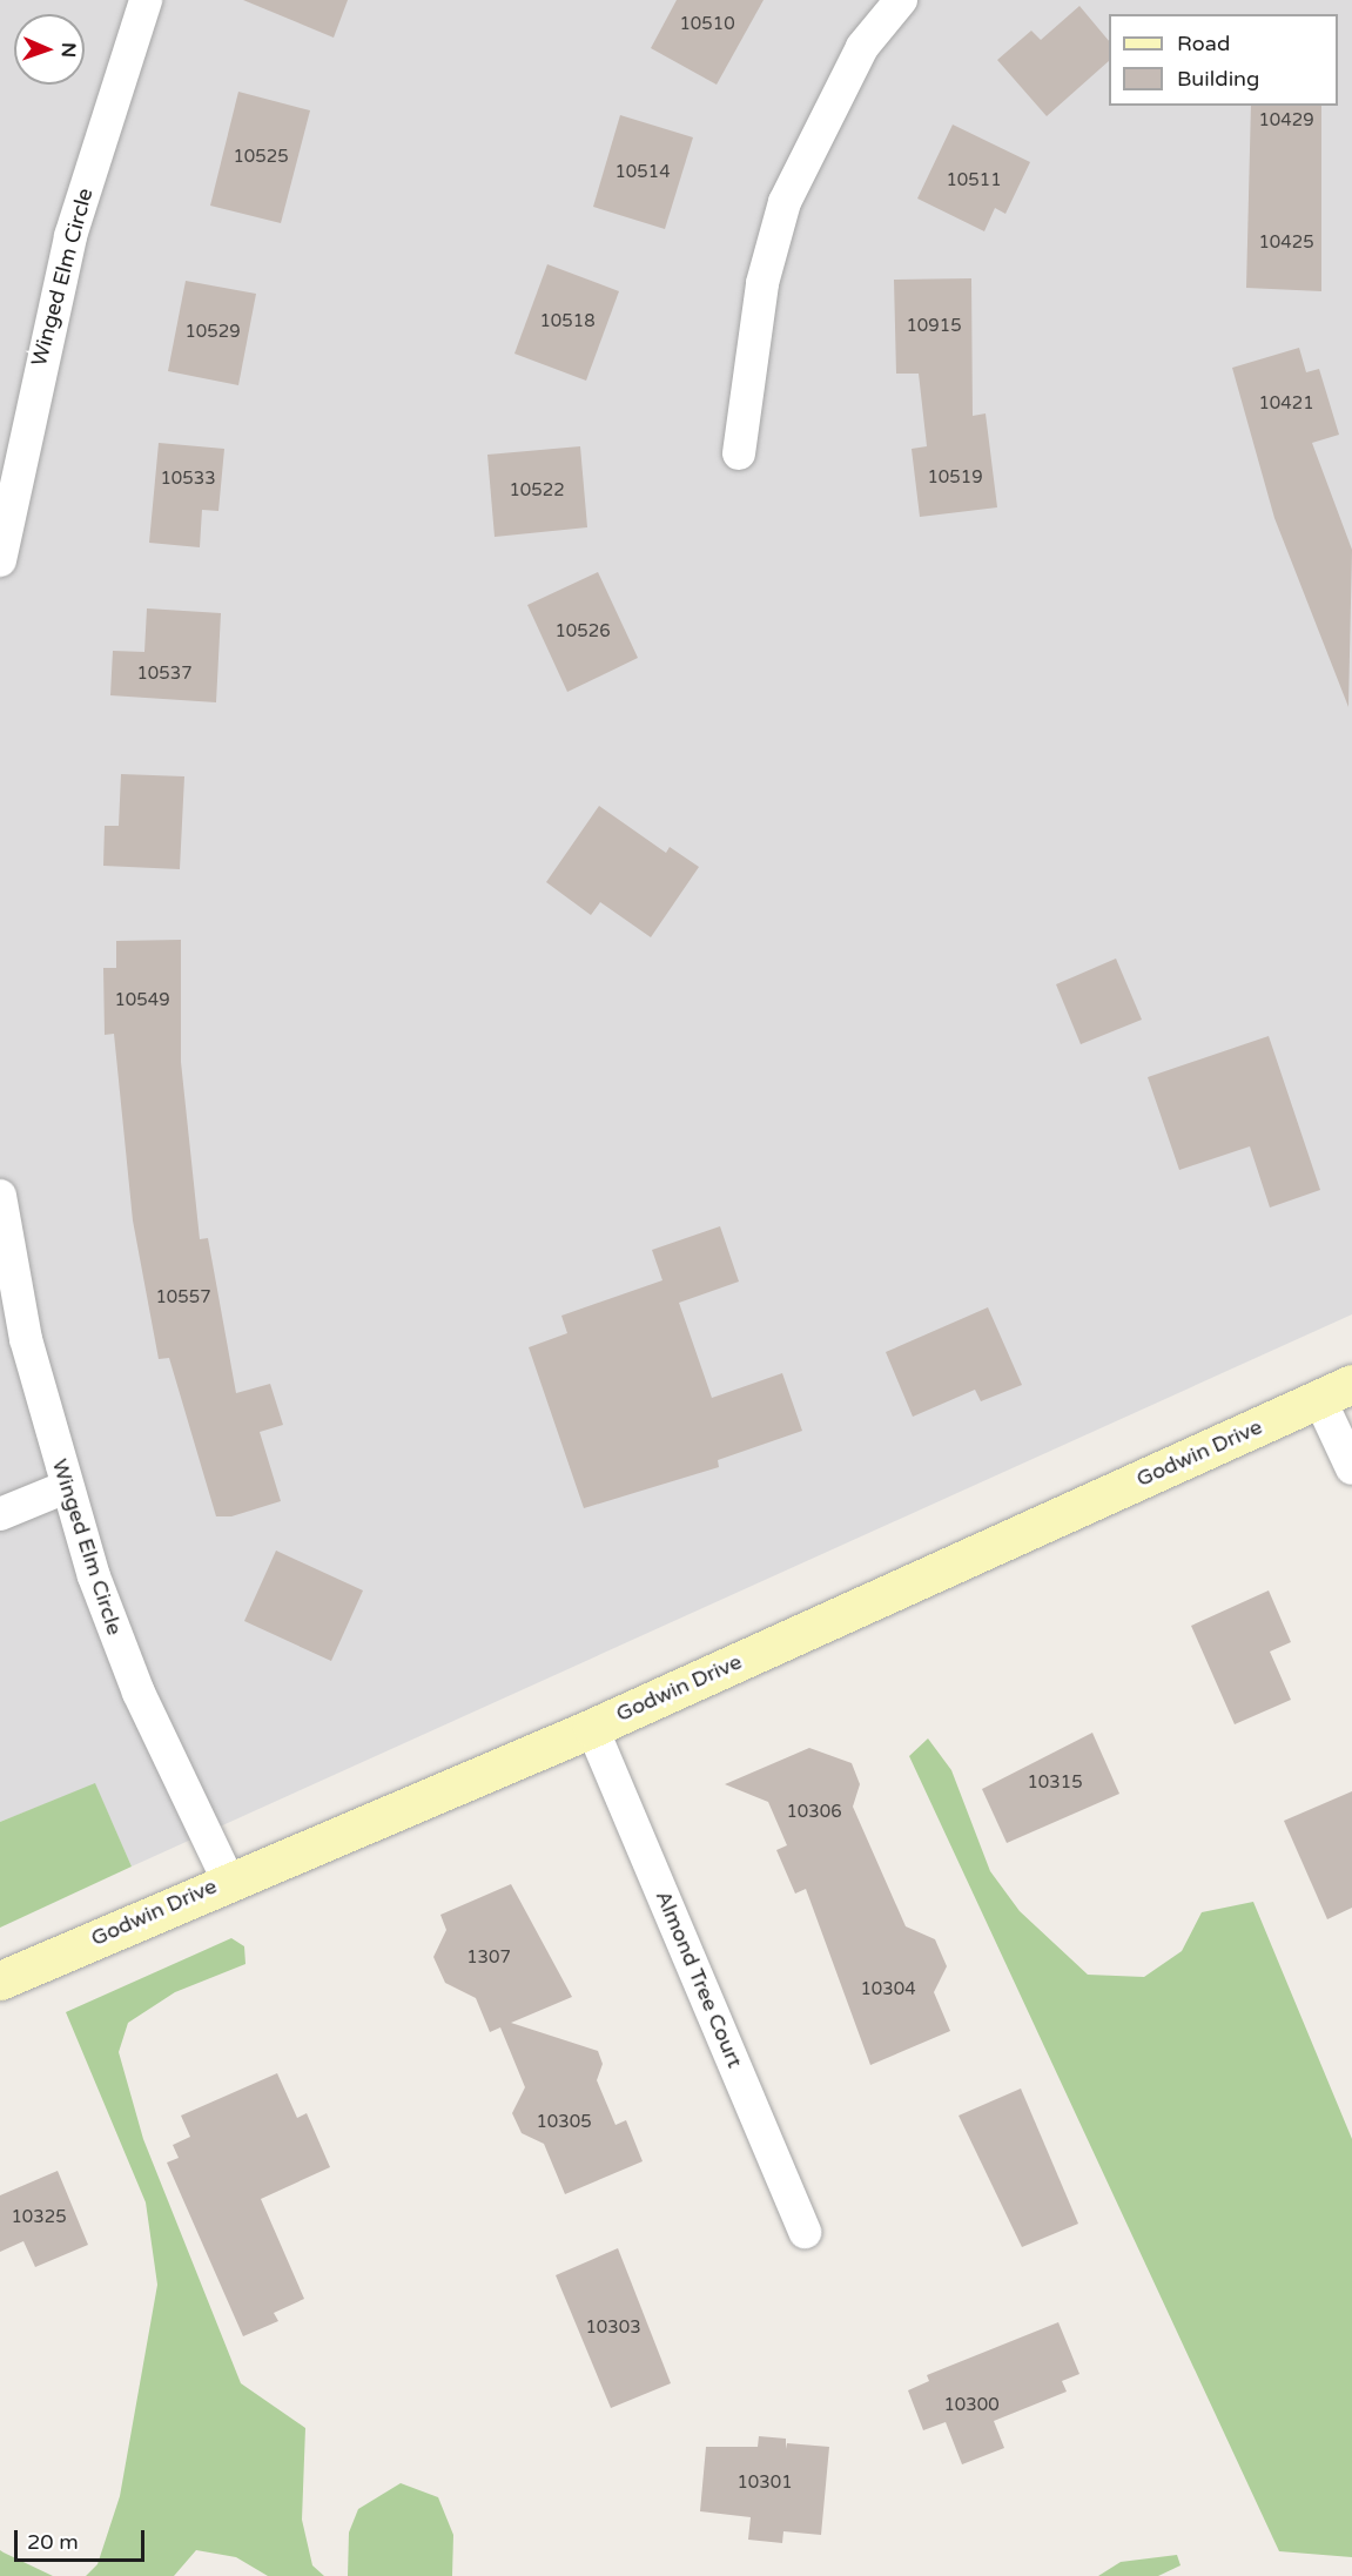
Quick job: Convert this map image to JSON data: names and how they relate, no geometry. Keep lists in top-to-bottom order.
{
  "streets": {
    "street": ["Winged Elm Circle", "Godwin Drive", "Almond Tree Court"]
  },
  "crossings": [
    ["Winged Elm Circle", "Godwin Drive"],
    ["Godwin Drive", "Almond Tree Court"]
  ],
  "house_numbers": [
    "10510",
    "10429",
    "10525",
    "10514",
    "10511",
    "10425",
    "10518",
    "10915",
    "10529",
    "10421",
    "10519",
    "10533",
    "10522",
    "10526",
    "10537",
    "10549",
    "10557",
    "10315",
    "10306",
    "1307",
    "10304",
    "10305",
    "10325",
    "10303",
    "10300",
    "10301"
  ],
  "legend": ["Road", "Building"],
  "scale_bar": "20 m",
  "north": "right"
}
